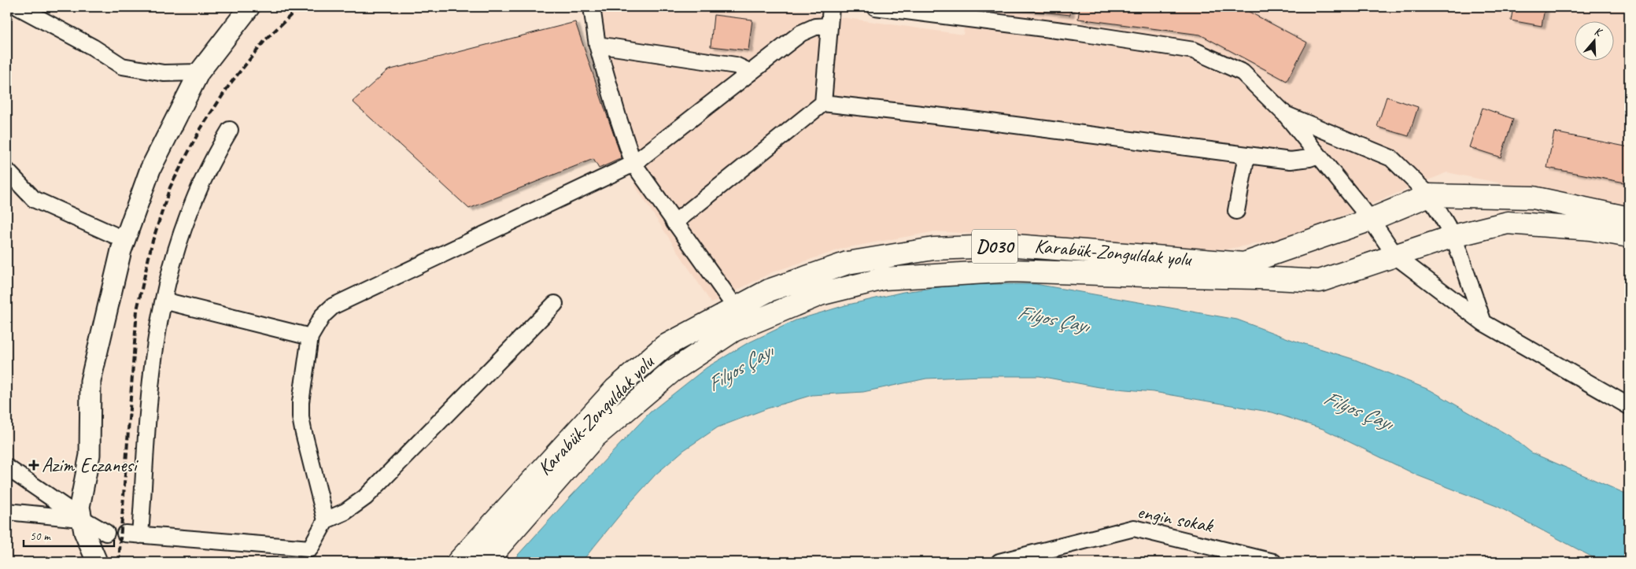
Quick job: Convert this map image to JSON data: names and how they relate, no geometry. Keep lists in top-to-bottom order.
{
  "streets": {
    "highway": ["D030", "Karabük-Zonguldak yolu"],
    "street": ["engin sokak"]
  },
  "water": ["Filyos Çayı"],
  "places": {
    "health": ["Azim Eczanesi"]
  },
  "scale_bar": "50 m",
  "north": "top"
}
